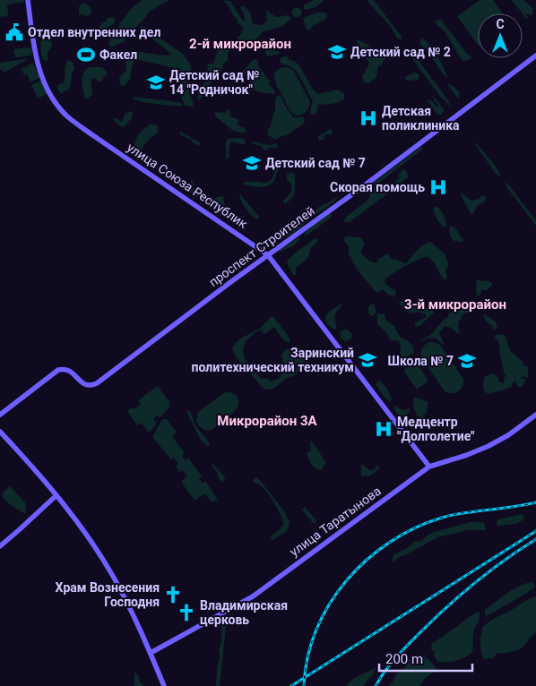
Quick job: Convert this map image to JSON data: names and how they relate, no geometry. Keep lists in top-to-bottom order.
{
  "streets": {
    "street": ["улица Союза Республик", "проспект Строителей", "улица Таратынова"]
  },
  "crossings": [
    ["улица Союза Республик", "проспект Строителей"],
    ["улица Союза Республик", "улица Таратынова"]
  ],
  "districts": ["2-й микрорайон", "3-й микрорайон", "Микрорайон 3А"],
  "places": {
    "public building": ["Отдел внутренних дел"],
    "school or university": [
      "Детский сад № 2",
      "Детский сад № 14 \"Родничок\"",
      "Детский сад № 7",
      "Заринский политехнический техникум",
      "Школа № 7"
    ],
    "sports": ["Факел"],
    "hospital": ["Детская поликлиника", "Скорая помощь", "Медцентр \"Долголетие\""],
    "church": ["Храм Вознесения Господня", "Владимирская церковь"]
  },
  "scale_bar": "200 m",
  "north": "top"
}
